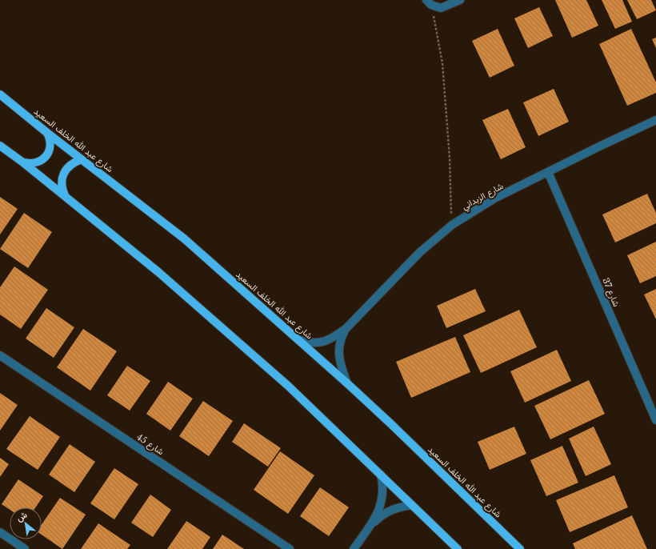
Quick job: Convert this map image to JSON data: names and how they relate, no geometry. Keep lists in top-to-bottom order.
{
  "streets": {
    "main road": ["شارع عبد الله الخلف السعيد"],
    "street": ["شارع الزبداني", "شارع 37", "شارع 45"]
  },
  "crossings": [
    ["شارع عبد الله الخلف السعيد", "شارع الزبداني"],
    ["شارع الزبداني", "شارع 37"]
  ],
  "north": "top left"
}
